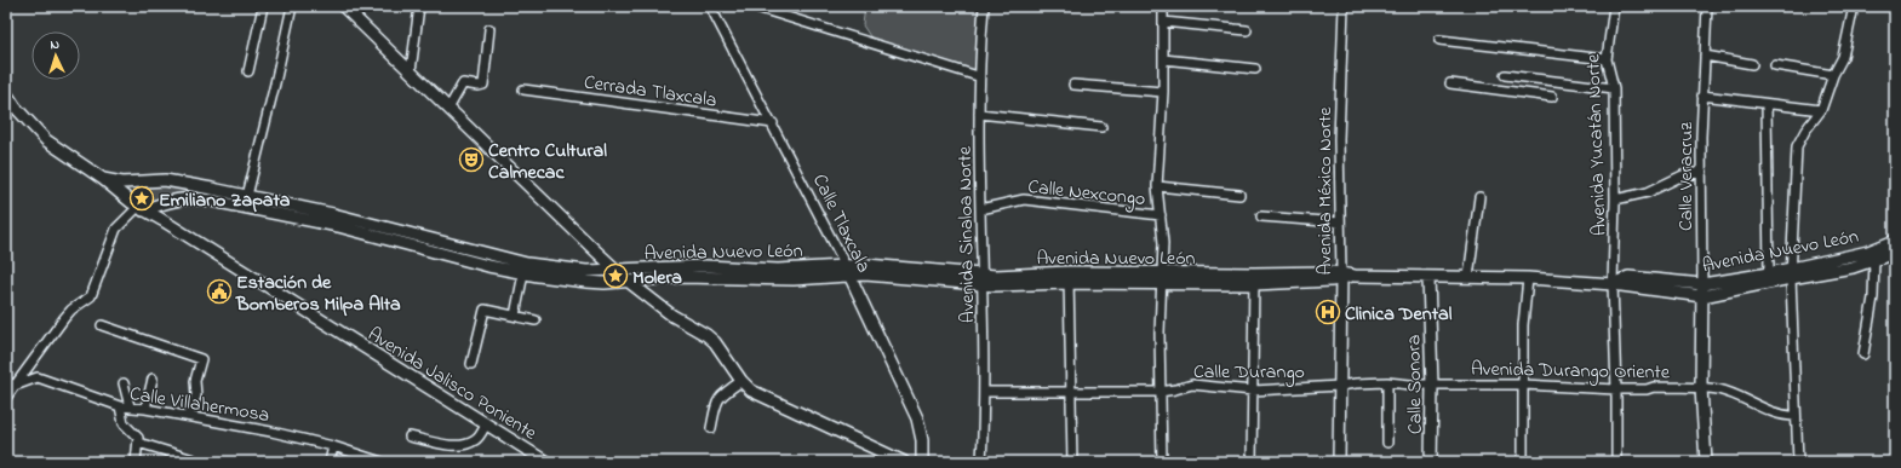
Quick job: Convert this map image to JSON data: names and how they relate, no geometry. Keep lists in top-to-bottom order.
{
  "streets": {
    "main road": [
      "Calle Veracruz",
      "Avenida México Norte",
      "Calle Tlaxcala",
      "Avenida Nuevo León",
      "Avenida Jalisco Poniente",
      "Calle Sonora"
    ],
    "street": [
      "Cerrada Tlaxcala",
      "Avenida Yucatán Norte",
      "Calle Nexcongo",
      "Avenida Sinaloa Norte",
      "Avenida Durango Oriente",
      "Calle Durango",
      "Calle Villahermosa"
    ]
  },
  "crossings": [
    ["Cerrada Tlaxcala", "Calle Tlaxcala"],
    ["Avenida Yucatán Norte", "Avenida Nuevo León"],
    ["Avenida Yucatán Norte", "Avenida Durango Oriente"],
    ["Calle Veracruz", "Avenida Nuevo León"],
    ["Calle Veracruz", "Avenida Durango Oriente"],
    ["Calle Nexcongo", "Avenida Sinaloa Norte"],
    ["Avenida México Norte", "Avenida Nuevo León"],
    ["Avenida México Norte", "Avenida Durango Oriente"],
    ["Avenida México Norte", "Calle Durango"],
    ["Calle Tlaxcala", "Avenida Nuevo León"],
    ["Avenida Sinaloa Norte", "Avenida Nuevo León"],
    ["Avenida Sinaloa Norte", "Calle Durango"],
    ["Avenida Nuevo León", "Avenida Jalisco Poniente"],
    ["Avenida Nuevo León", "Calle Sonora"],
    ["Avenida Durango Oriente", "Calle Durango"],
    ["Avenida Durango Oriente", "Calle Sonora"]
  ],
  "places": {
    "theatre": ["Centro Cultural Calmecac"],
    "place": ["Emiliano Zapata", "Molera"],
    "public building": ["Estación de Bomberos Milpa Alta"],
    "hospital": ["Clinica Dental"]
  },
  "north": "top"
}
